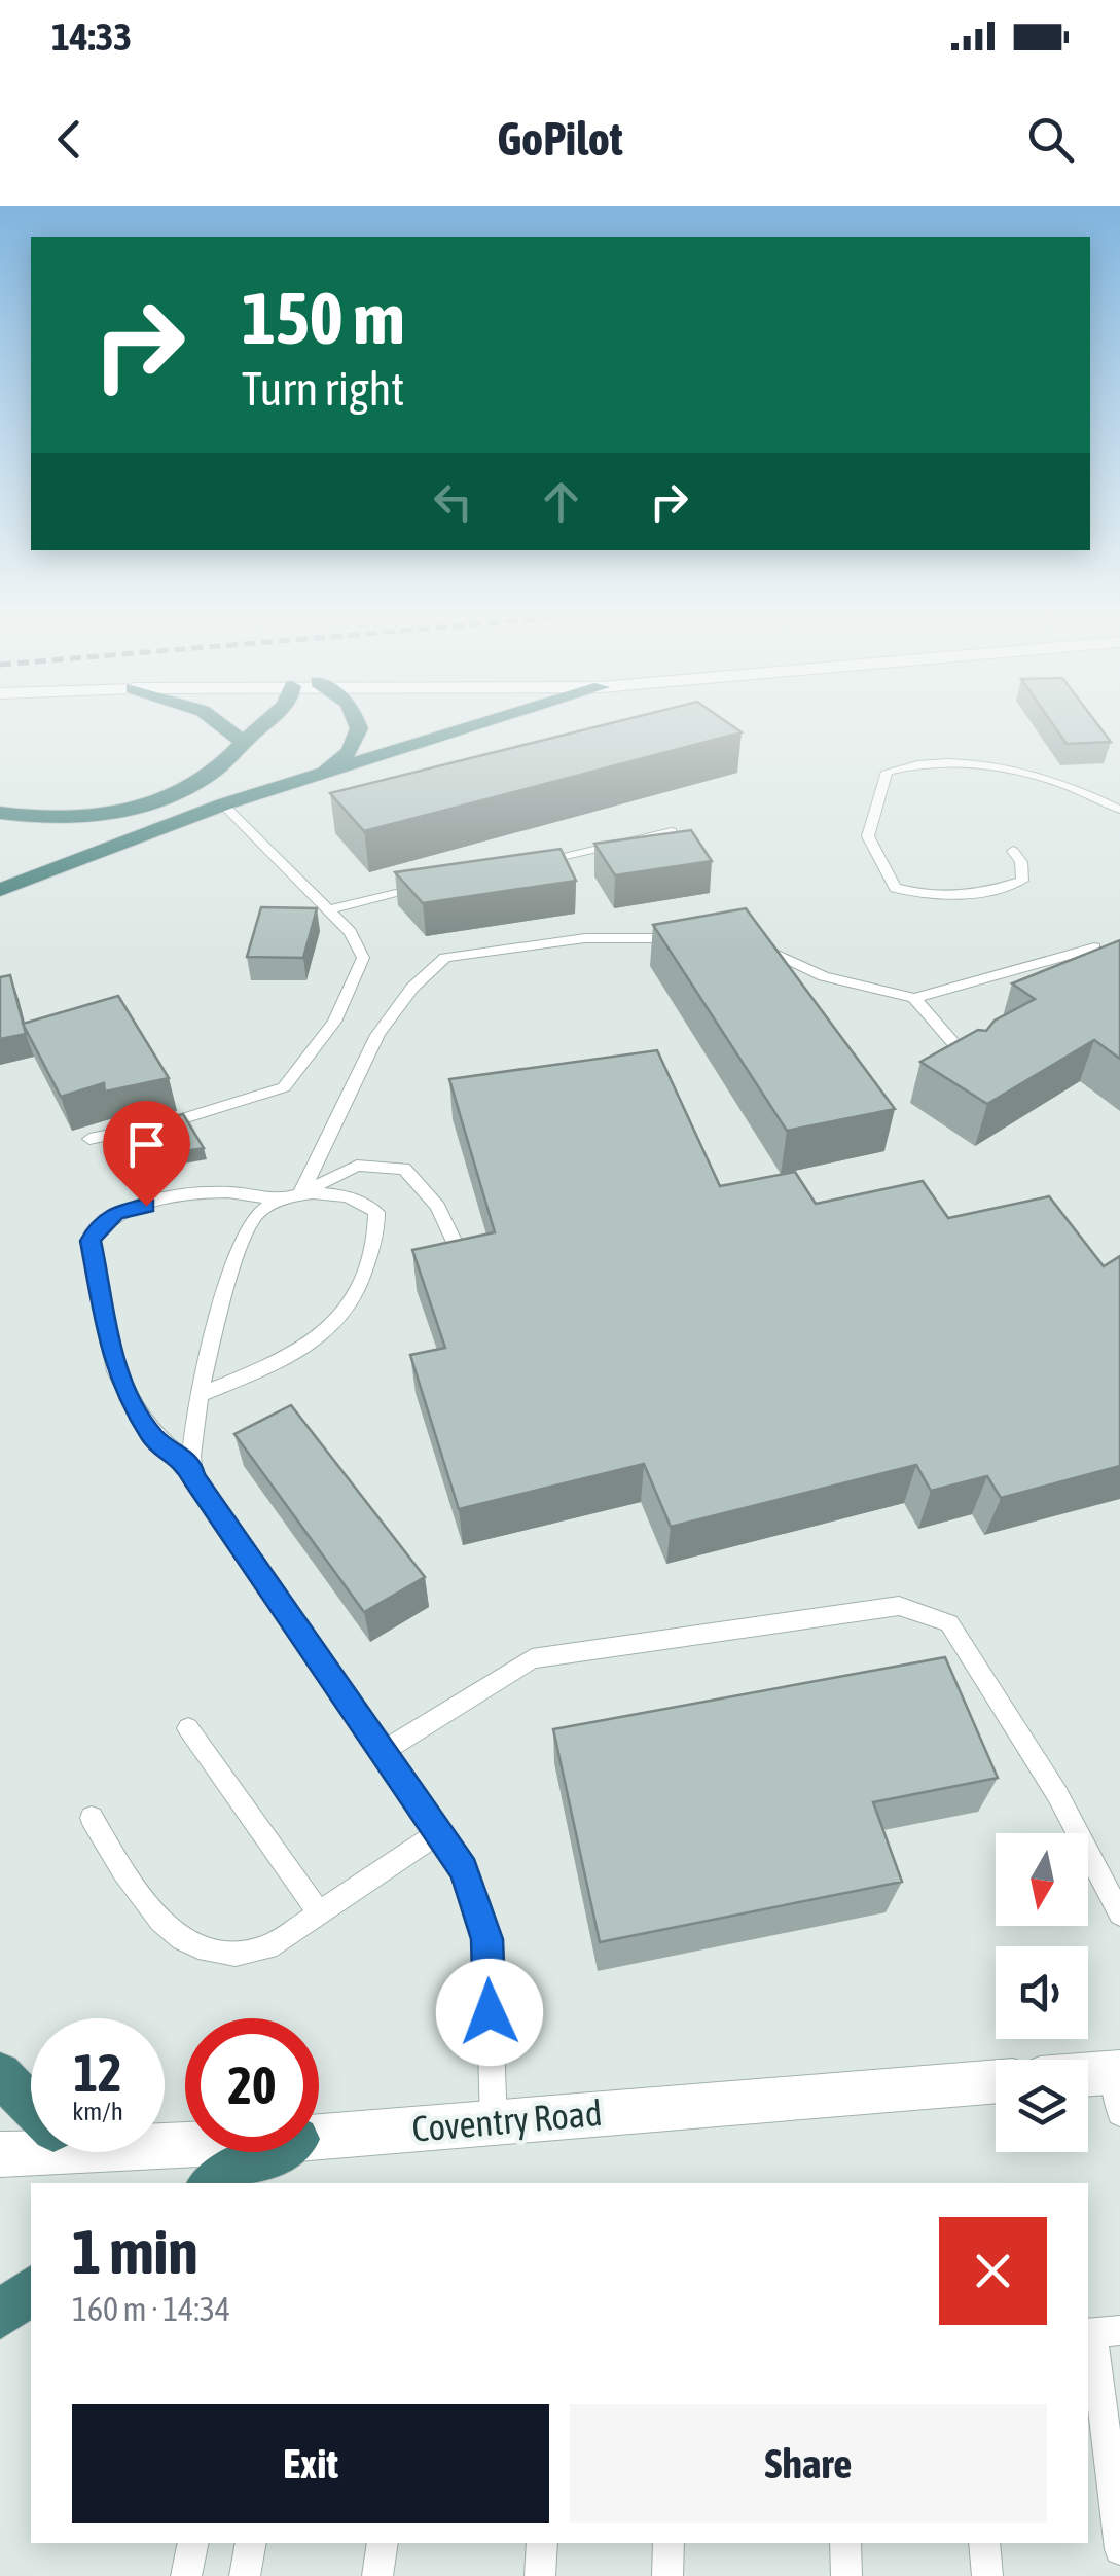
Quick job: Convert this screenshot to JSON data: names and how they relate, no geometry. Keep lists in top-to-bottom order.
{
  "streets": {
    "main road": ["Coventry Road"]
  },
  "north": "bottom",
  "page": {
    "status": "14:33",
    "header": "GoPilot",
    "turn": ["150 m", "Turn right"],
    "speed": "12 km/h",
    "limit": "20",
    "heading": ["1 min", "160 m · 14:34"],
    "buttons": ["Exit", "Share"]
  }
}
